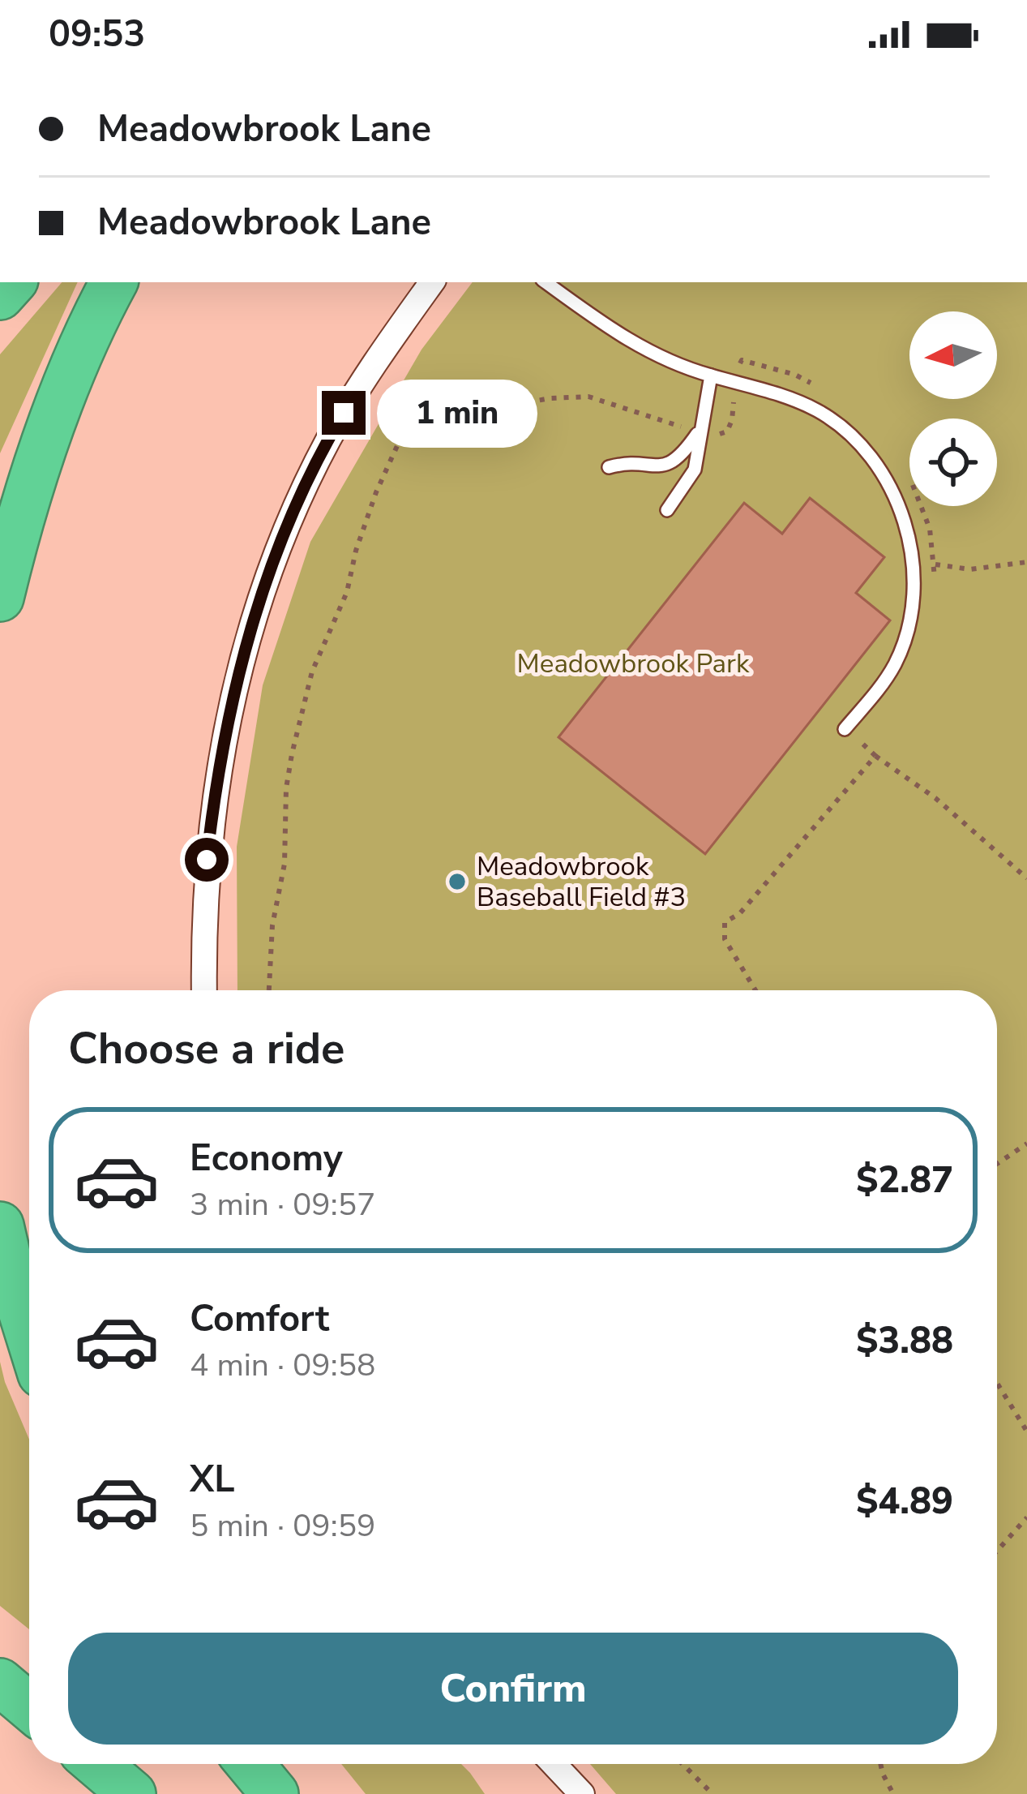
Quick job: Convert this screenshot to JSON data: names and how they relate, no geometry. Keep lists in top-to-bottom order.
{
  "parks": ["Meadowbrook Park"],
  "places": ["Meadowbrook Baseball Field #3"],
  "north": "left",
  "page": {
    "status": "09:53",
    "banner": ["Meadowbrook Lane", "Meadowbrook Lane"],
    "bubble": "1 min",
    "heading": "Choose a ride",
    "list": [
      {
        "name": "Economy",
        "note": "3 min · 09:57",
        "value": "$2.87"
      },
      {
        "name": "Comfort",
        "note": "4 min · 09:58",
        "value": "$3.88"
      },
      {
        "name": "XL",
        "note": "5 min · 09:59",
        "value": "$4.89"
      }
    ],
    "buttons": "Confirm"
  }
}
